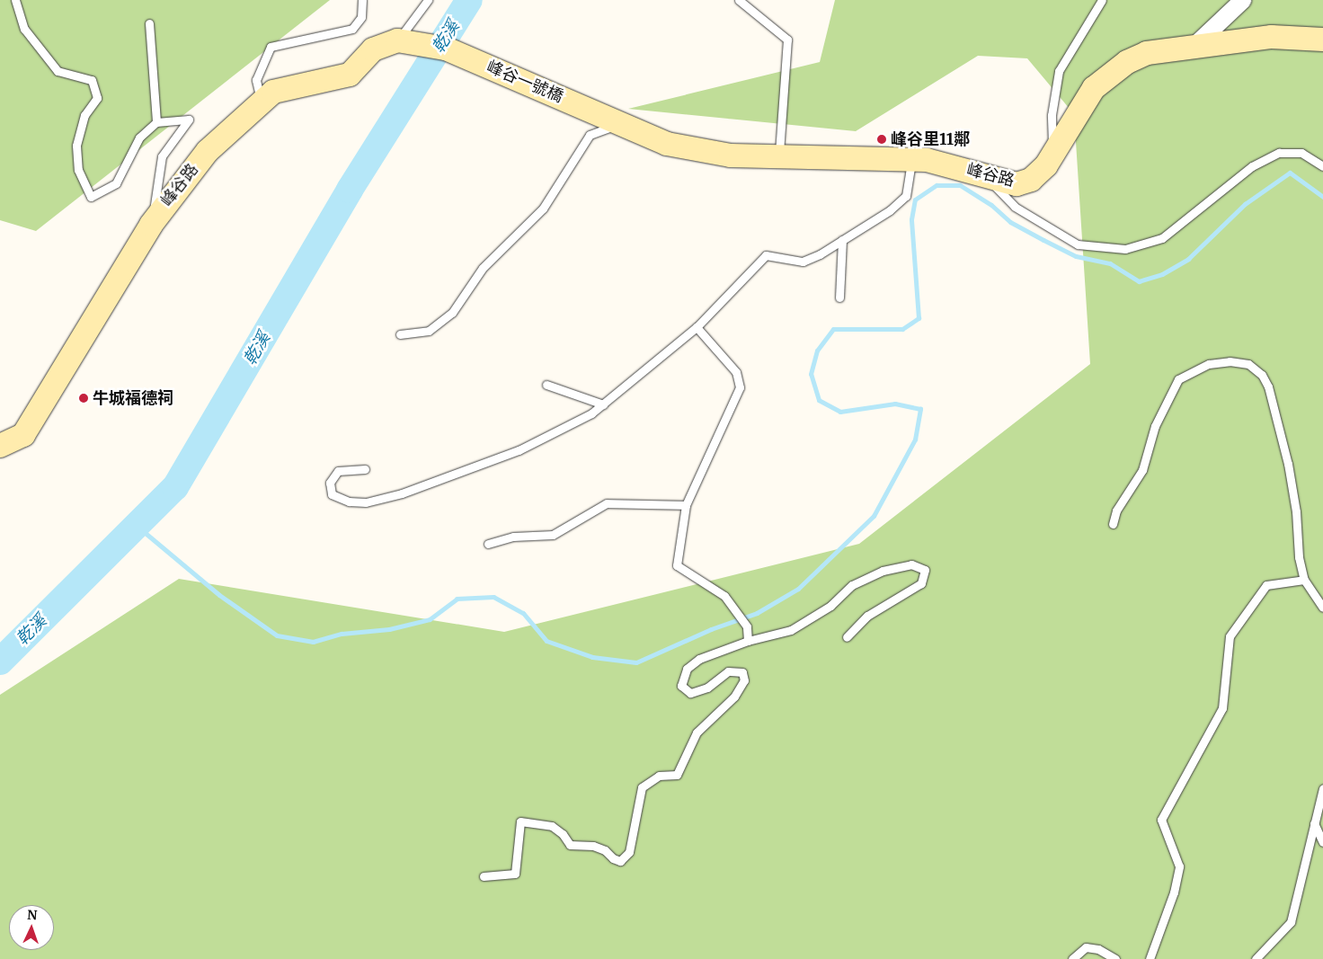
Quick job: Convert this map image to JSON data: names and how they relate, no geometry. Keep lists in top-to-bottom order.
{
  "streets": {
    "street": ["峰谷一號橋", "峰谷路"]
  },
  "crossings": [
    ["峰谷一號橋", "峰谷路"]
  ],
  "water": ["乾溪"],
  "places": ["峰谷里11鄰", "牛城福德祠"],
  "north": "top"
}
